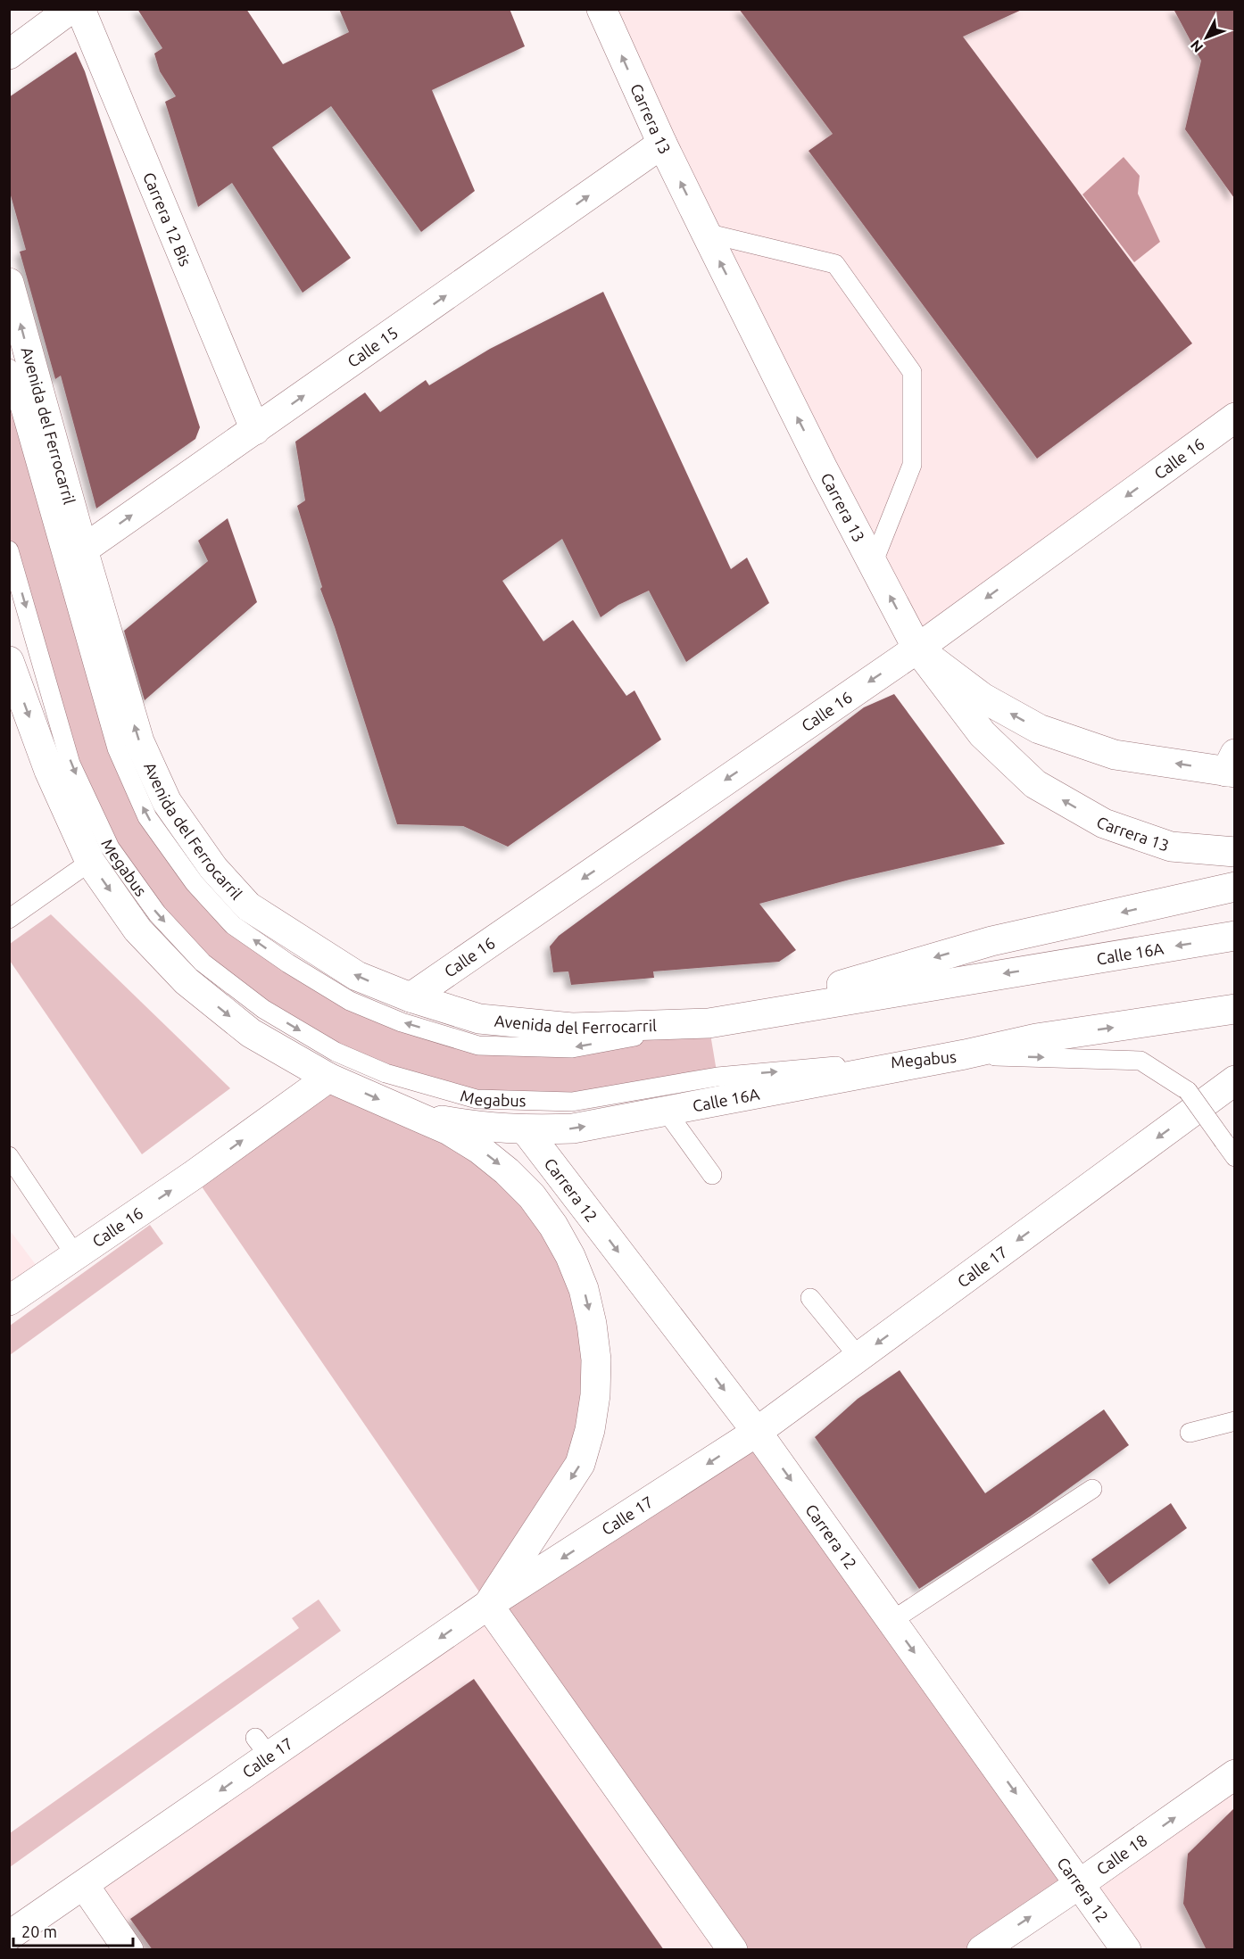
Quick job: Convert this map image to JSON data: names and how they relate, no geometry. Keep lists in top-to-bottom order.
{
  "streets": {
    "street": [
      "Carrera 13",
      "Carrera 12 Bis",
      "Calle 15",
      "Avenida del Ferrocarril",
      "Calle 16",
      "Calle 16A",
      "Carrera 12",
      "Calle 17",
      "Calle 18"
    ],
    "lane": ["Megabus"]
  },
  "crossings": [
    ["Carrera 13", "Calle 15"],
    ["Carrera 13", "Calle 16"],
    ["Carrera 12 Bis", "Calle 15"],
    ["Calle 15", "Avenida del Ferrocarril"],
    ["Avenida del Ferrocarril", "Calle 16"],
    ["Avenida del Ferrocarril", "Calle 16A"],
    ["Megabus", "Calle 16A"],
    ["Calle 16A", "Carrera 12"],
    ["Carrera 12", "Calle 17"],
    ["Carrera 12", "Calle 18"]
  ],
  "one_way": [
    "Carrera 13",
    "Calle 15",
    "Megabus",
    "Carrera 12",
    "Calle 17",
    "Calle 18"
  ],
  "scale_bar": "20 m",
  "north": "bottom left"
}
